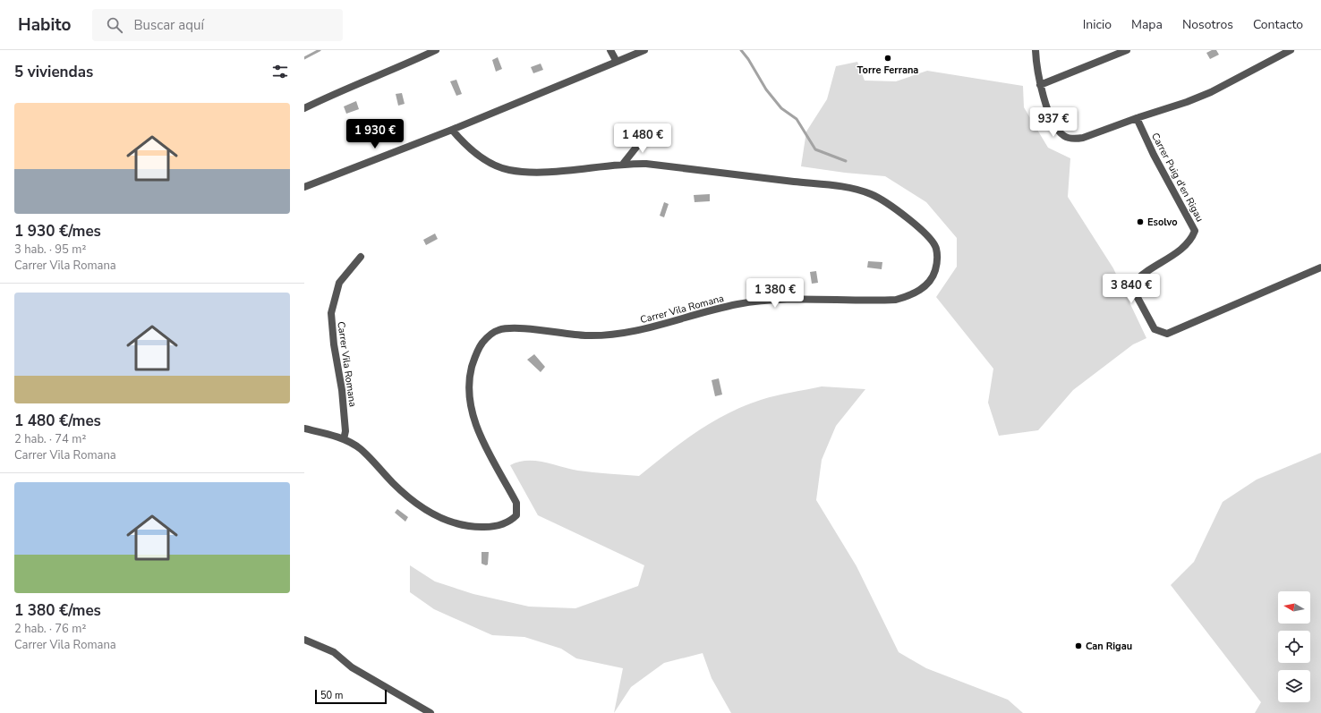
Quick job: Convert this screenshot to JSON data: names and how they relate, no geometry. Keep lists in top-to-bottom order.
{
  "streets": {
    "street": ["Carrer Puig d'en Rigau", "Carrer Vila Romana"]
  },
  "places": ["Torre Ferrana", "Esolvo", "Can Rigau"],
  "scale_bar": "50 m",
  "north": "left",
  "page": {
    "header": "Habito",
    "search": "Buscar aquí",
    "nav": [
      "Inicio",
      "Mapa",
      "Nosotros",
      "Contacto"
    ],
    "heading": "5 viviendas",
    "list": [
      {
        "name": "1 930 €/mes",
        "note": "3 hab. · 95 m² · Carrer Vila Romana"
      },
      {
        "name": "1 480 €/mes",
        "note": "2 hab. · 74 m² · Carrer Vila Romana"
      },
      {
        "name": "1 380 €/mes",
        "note": "2 hab. · 76 m² · Carrer Vila Romana"
      }
    ],
    "price": [
      "937 €",
      "1 930 €",
      "1 480 €",
      "3 840 €",
      "1 380 €"
    ],
    "scale": "50 m"
  }
}
